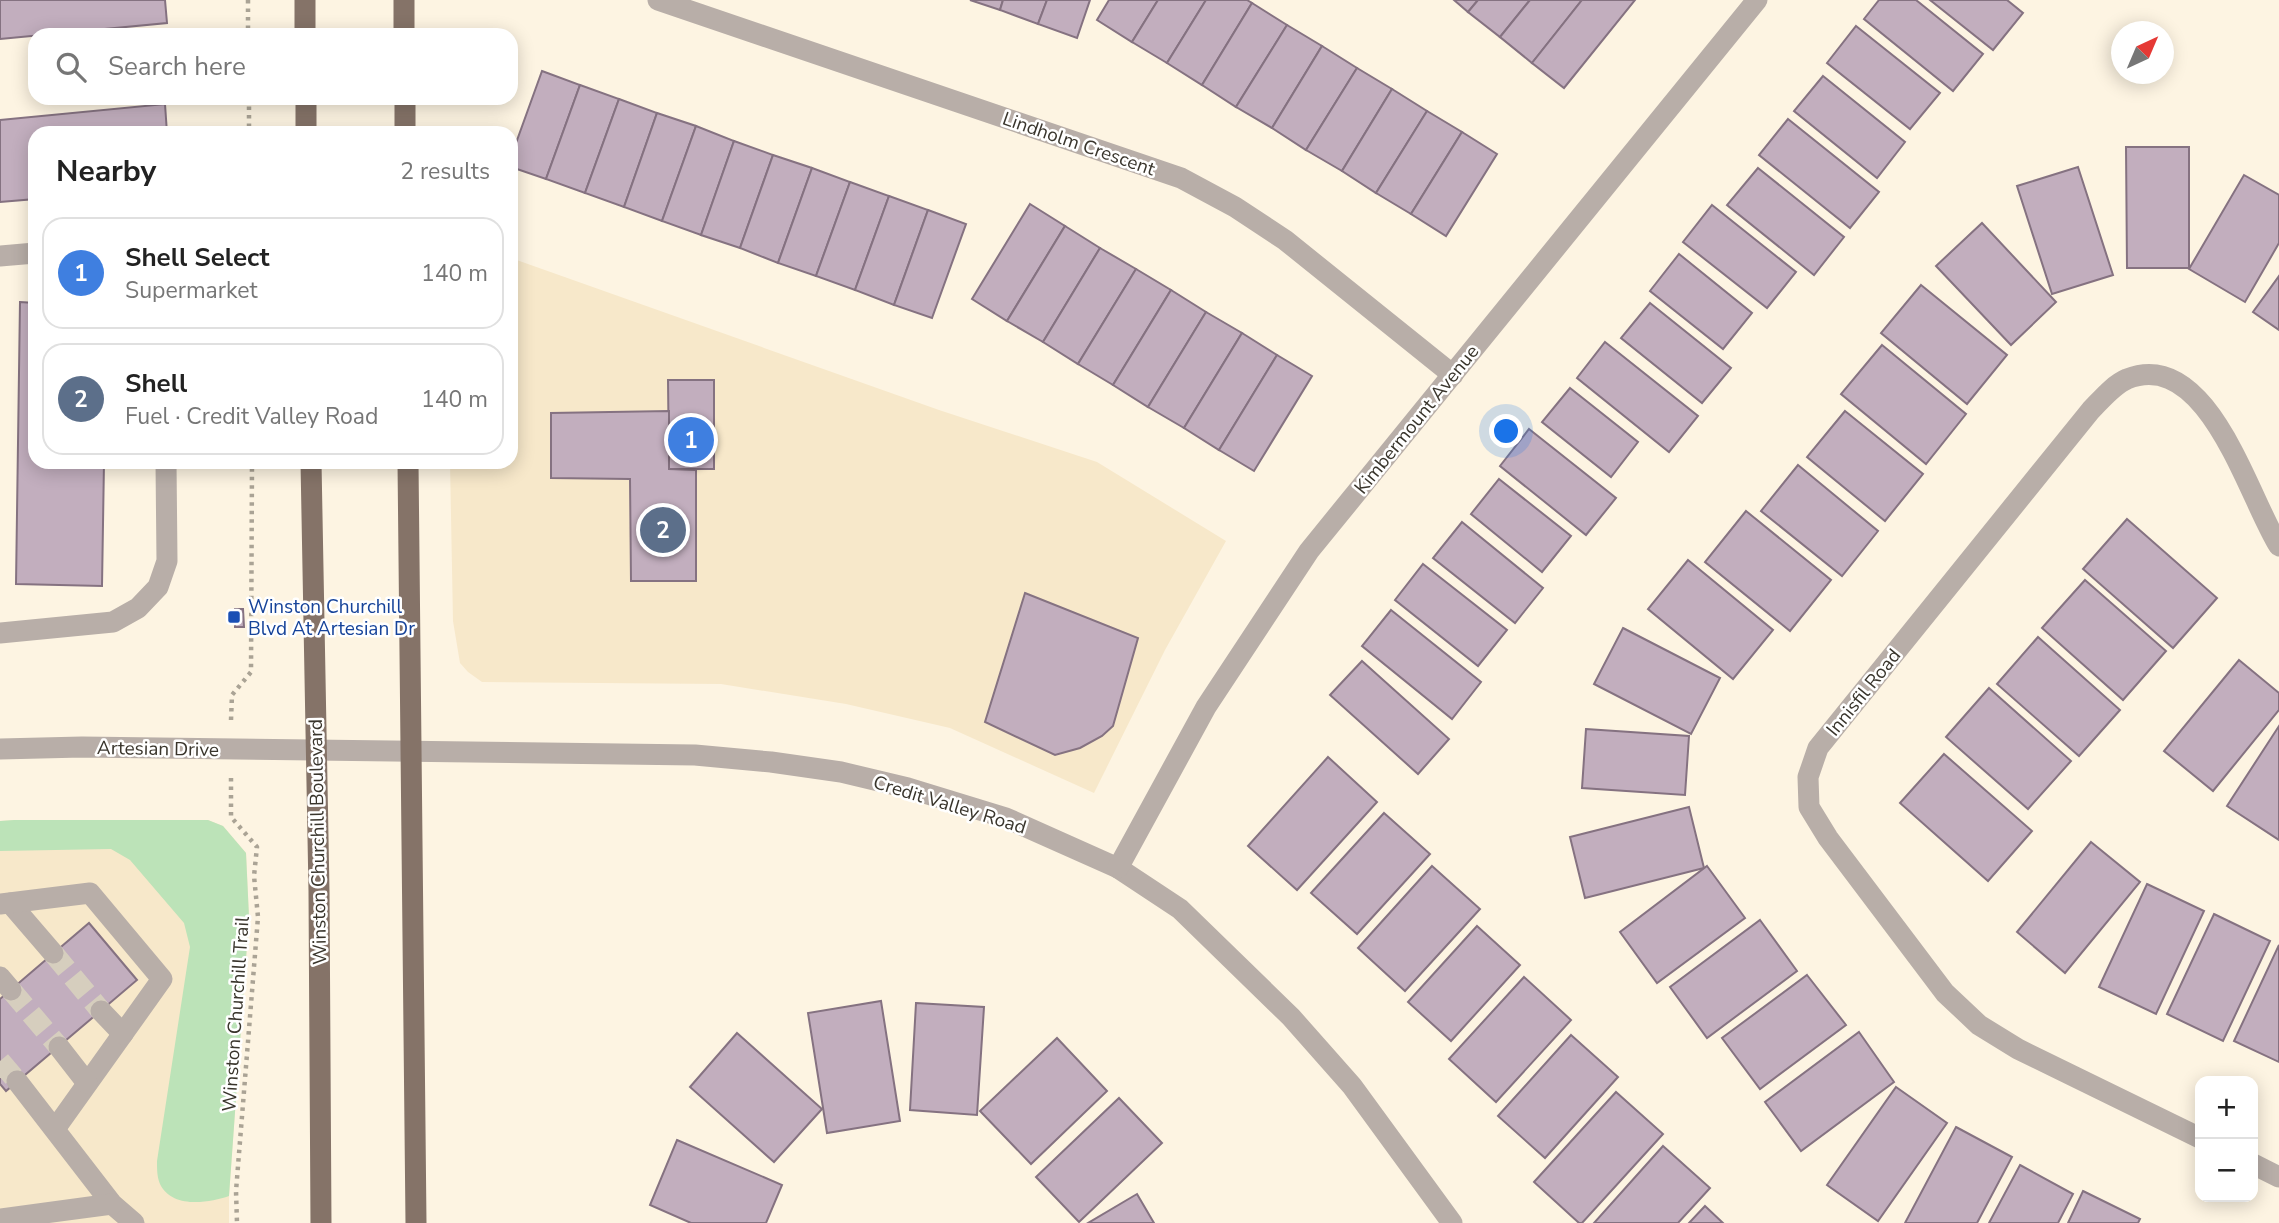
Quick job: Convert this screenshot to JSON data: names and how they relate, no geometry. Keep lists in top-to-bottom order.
{
  "streets": {
    "main road": ["Winston Churchill Boulevard"],
    "street": [
      "Lindholm Crescent",
      "Kimbermount Avenue",
      "Innisfil Road",
      "Artesian Drive",
      "Credit Valley Road"
    ],
    "path": ["Winston Churchill Trail"]
  },
  "crossings": [
    ["Lindholm Crescent", "Kimbermount Avenue"],
    ["Kimbermount Avenue", "Credit Valley Road"],
    ["Artesian Drive", "Credit Valley Road"],
    ["Artesian Drive", "Winston Churchill Boulevard"]
  ],
  "places": {
    "transit": ["Winston Churchill Blvd At Artesian Dr"]
  },
  "north": "top right",
  "page": {
    "search": "Search here",
    "heading": ["Nearby", "2 results"],
    "list": [
      {
        "mark": "1",
        "name": "Shell Select",
        "note": "Supermarket",
        "value": "140 m"
      },
      {
        "mark": "2",
        "name": "Shell",
        "note": "Fuel · Credit Valley Road",
        "value": "140 m"
      }
    ],
    "pins": ["1", "2"],
    "map_buttons": ["+", "−"]
  }
}
